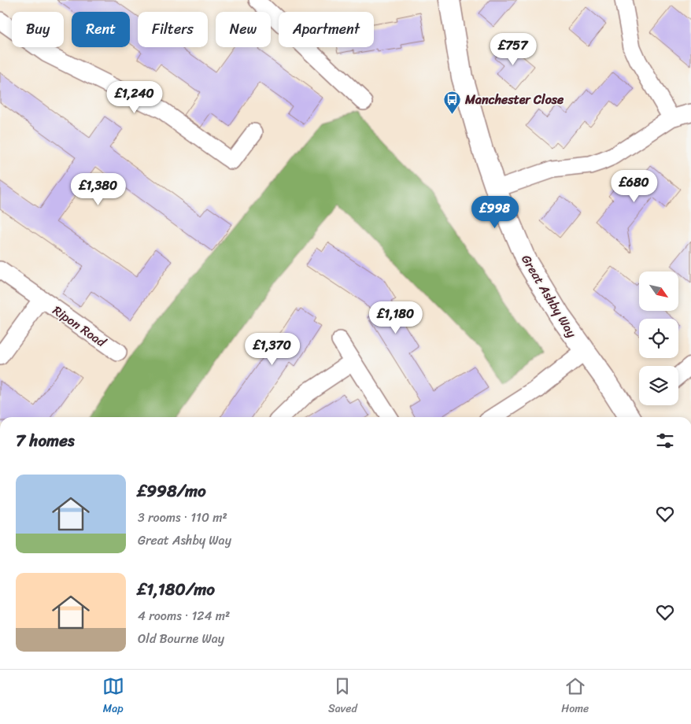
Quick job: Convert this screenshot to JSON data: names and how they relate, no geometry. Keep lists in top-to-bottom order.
{
  "streets": {
    "street": ["Great Ashby Way", "Ripon Road"]
  },
  "places": {
    "bus stop": ["Manchester Close"]
  },
  "north": "bottom right",
  "page": {
    "chip": [
      "Buy",
      "Rent",
      "Filters",
      "New",
      "Apartment"
    ],
    "price": [
      "£757",
      "£1,240",
      "£680",
      "£1,380",
      "£998",
      "£1,180",
      "£1,370"
    ],
    "heading": "7 homes",
    "list": [
      {
        "name": "£998/mo",
        "note": "3 rooms · 110 m² · Great Ashby Way"
      },
      {
        "name": "£1,180/mo",
        "note": "4 rooms · 124 m² · Old Bourne Way"
      }
    ],
    "tabs": ["Map", "Saved", "Home"]
  }
}
